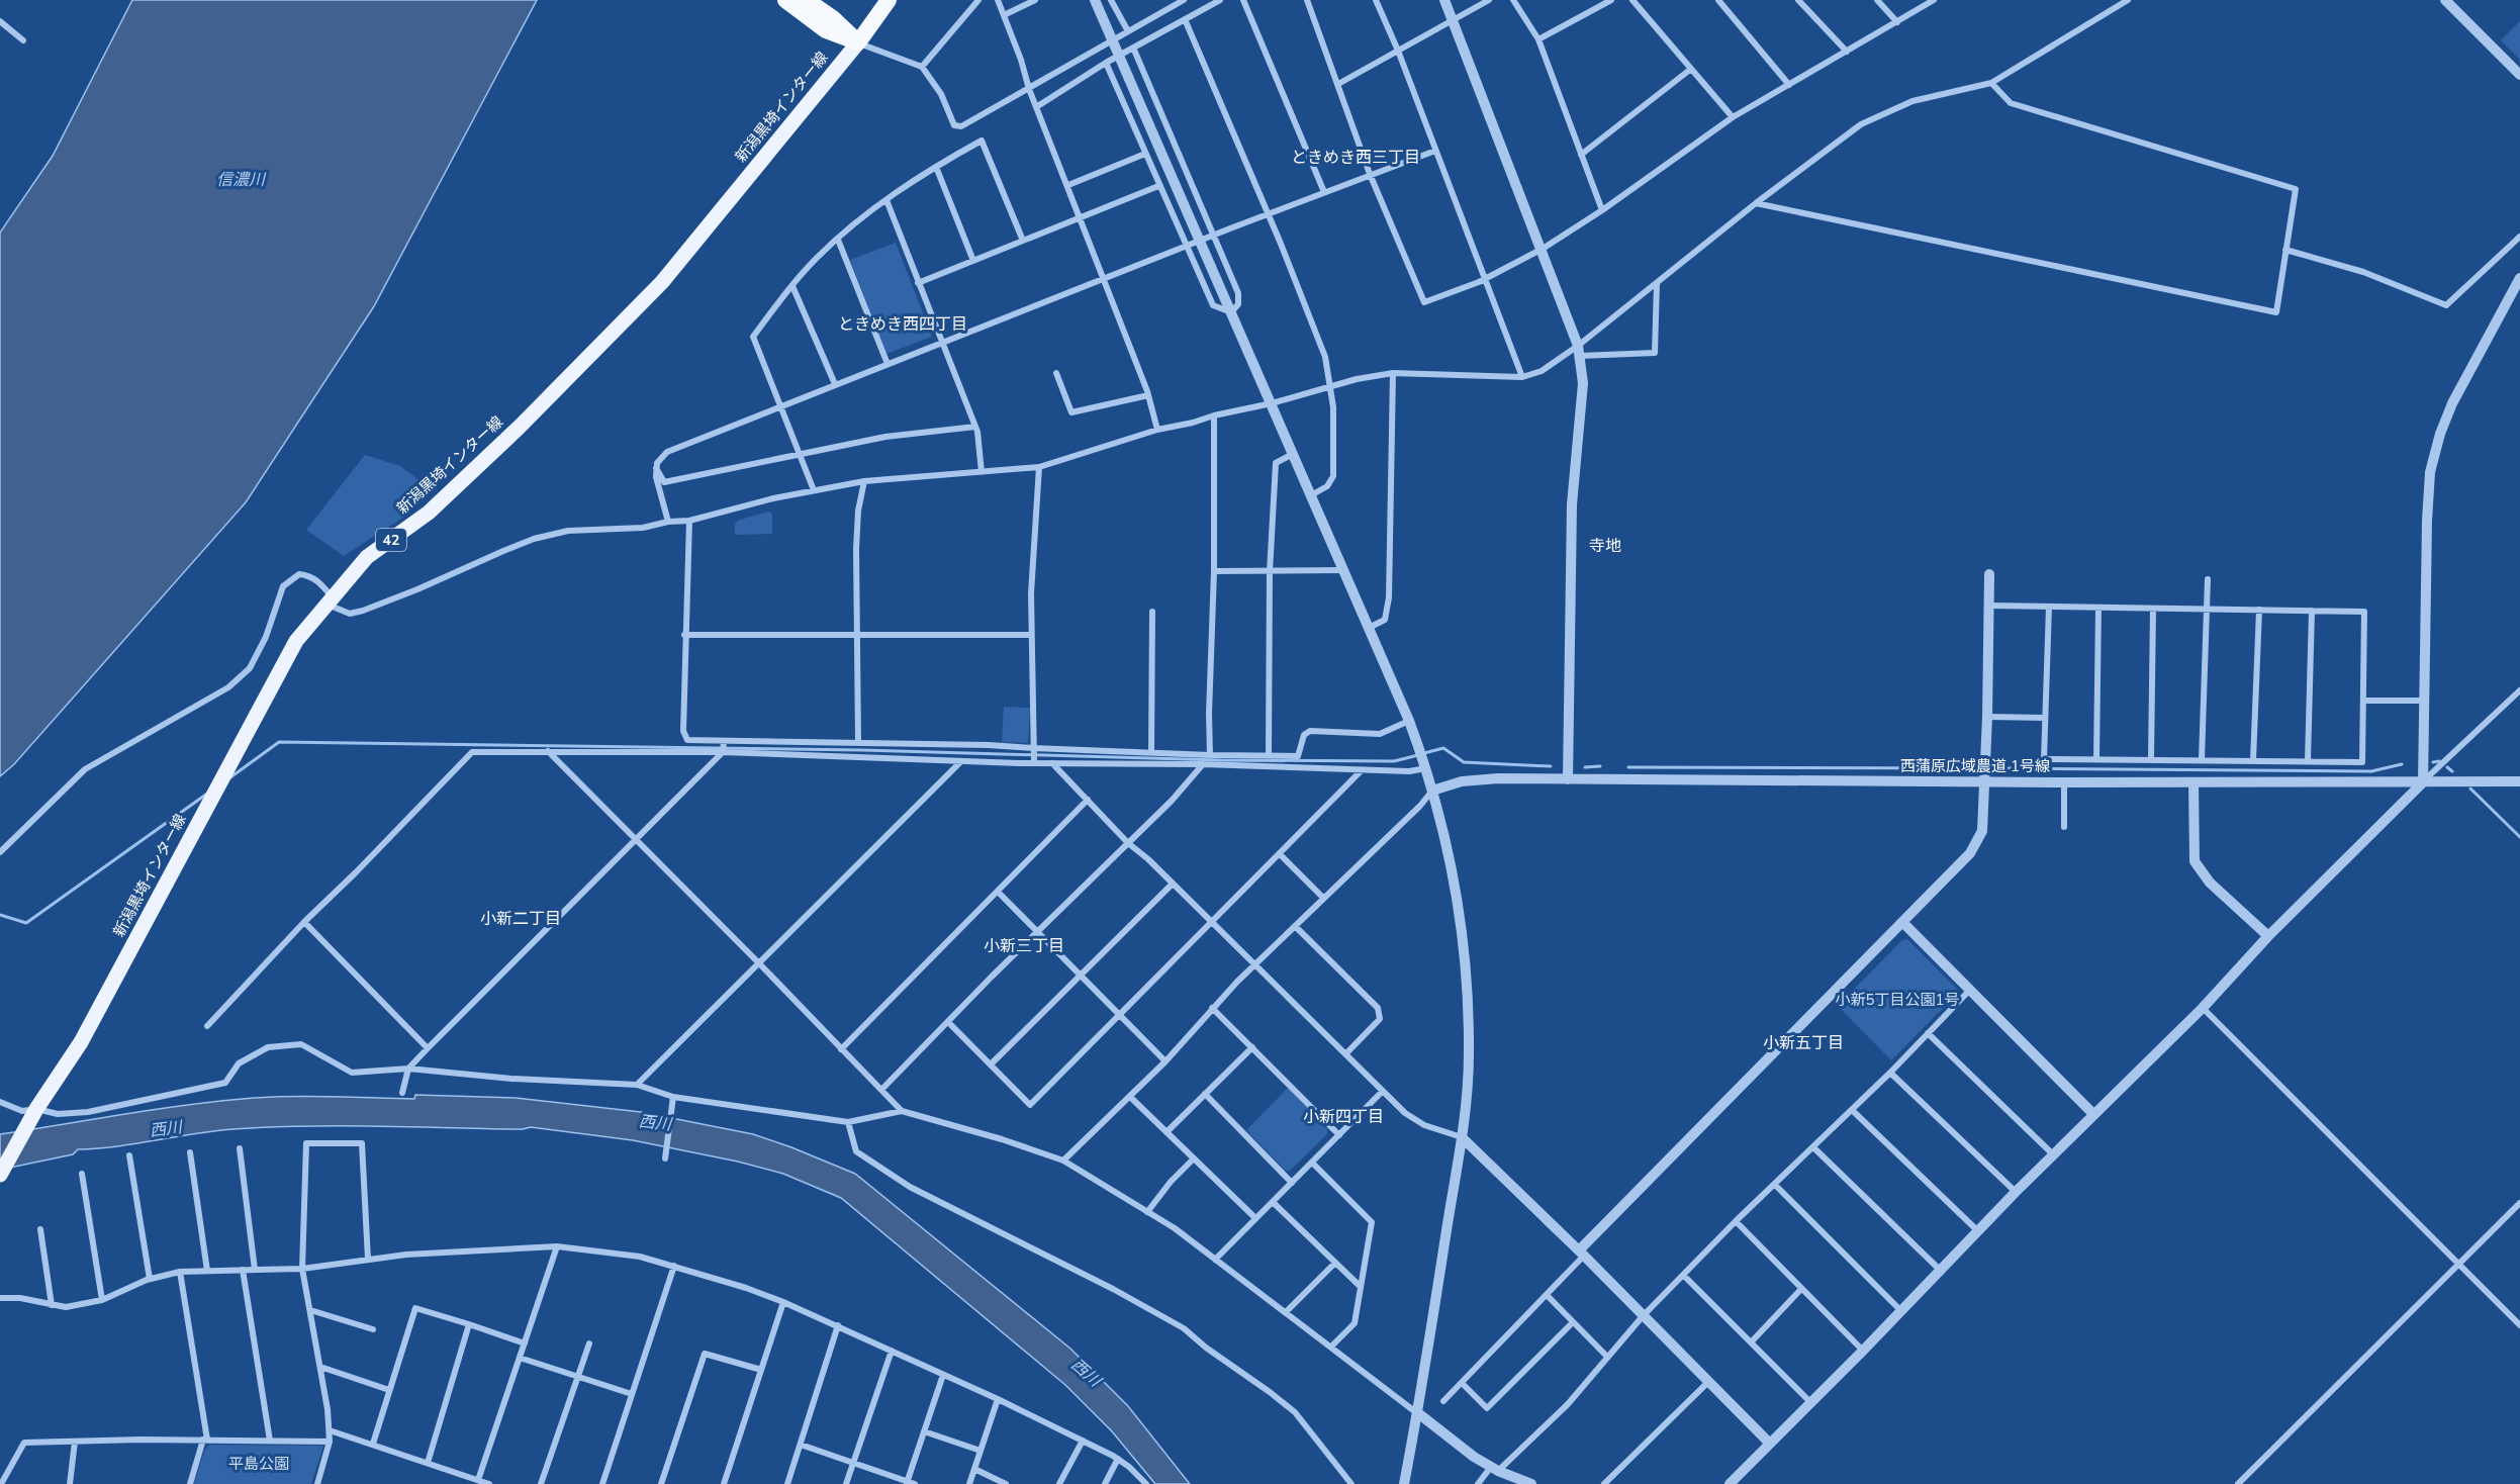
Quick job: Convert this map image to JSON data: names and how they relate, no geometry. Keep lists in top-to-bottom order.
{
  "streets": {
    "main road": ["新潟黒埼インター線", "42"],
    "street": ["西蒲原広域農道 1号線"]
  },
  "districts": [
    "ときめき西三丁目",
    "ときめき西四丁目",
    "寺地",
    "小新二丁目",
    "小新三丁目",
    "小新五丁目",
    "小新四丁目"
  ],
  "water": ["信濃川", "西川"],
  "parks": ["小新5丁目公園1号", "平島公園"]
}
